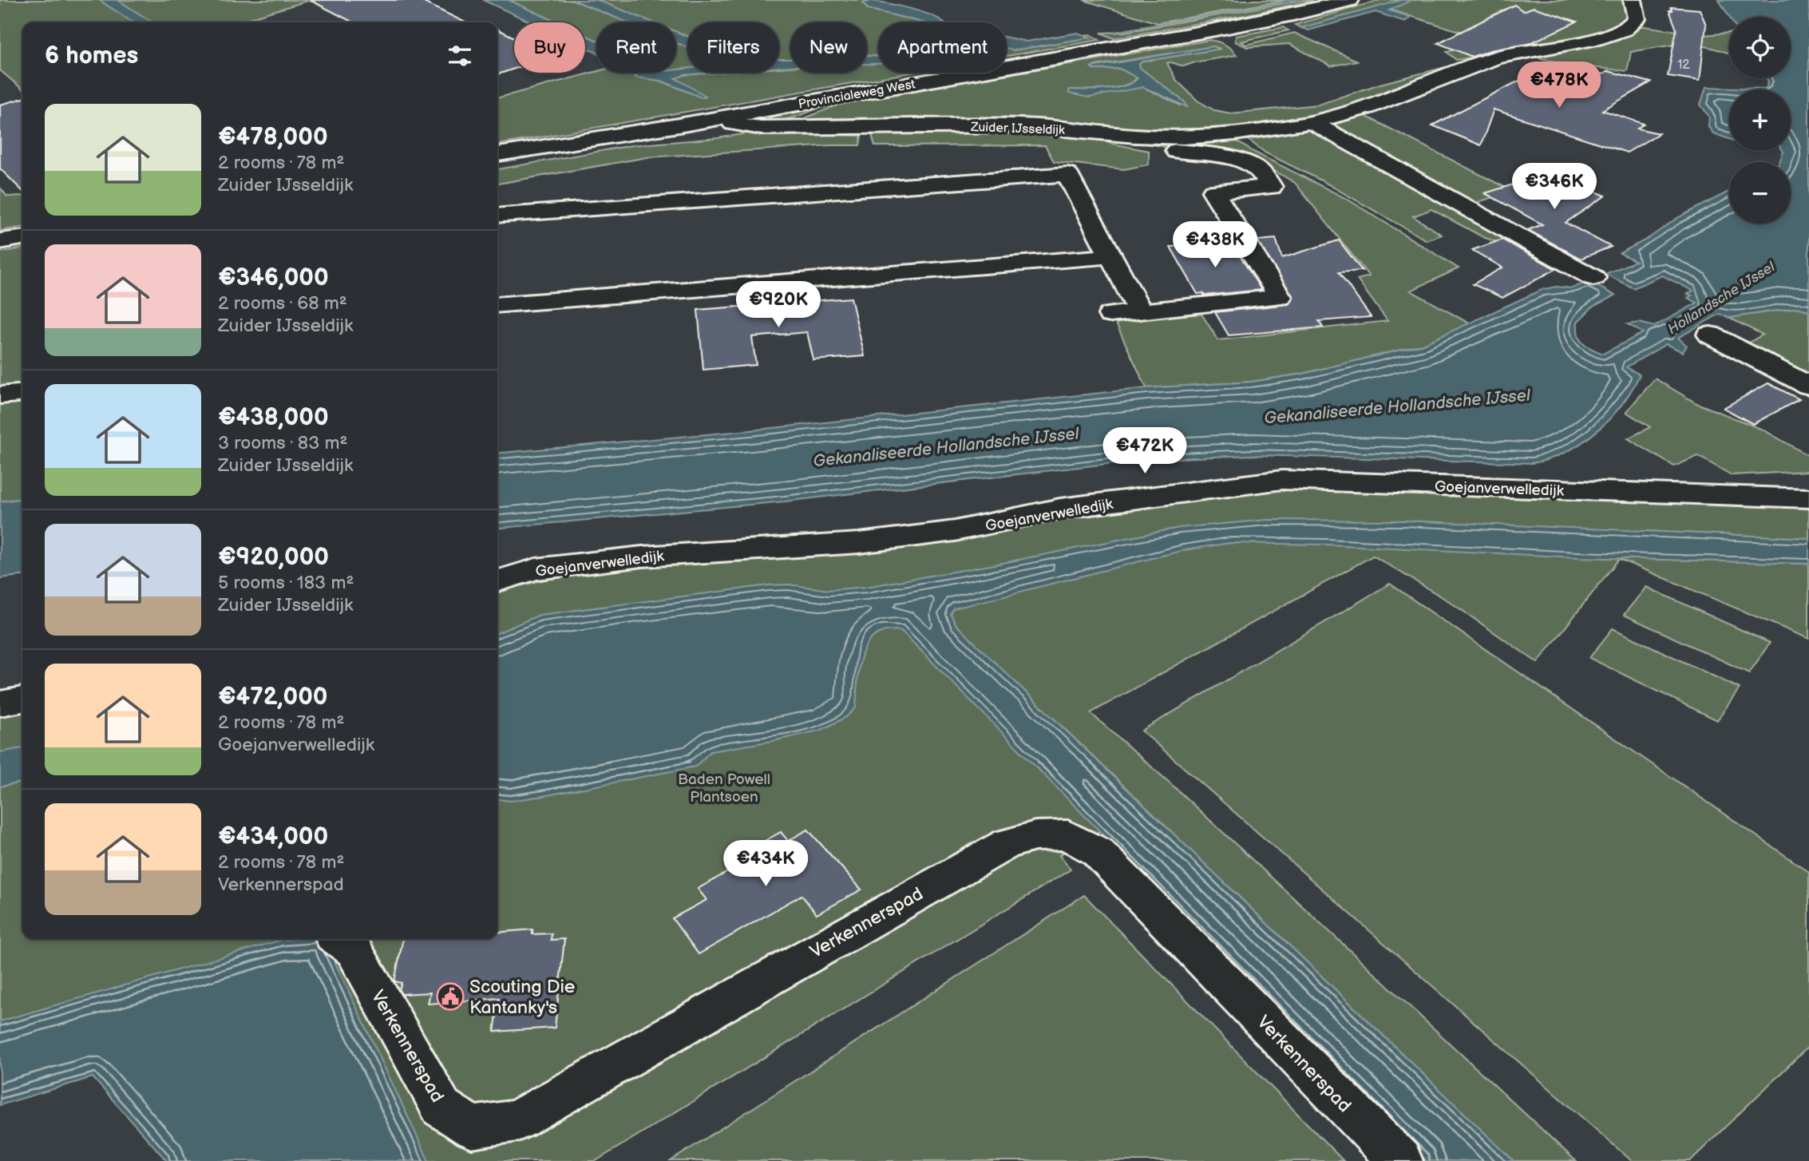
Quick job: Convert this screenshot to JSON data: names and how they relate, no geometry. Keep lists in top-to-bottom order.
{
  "streets": {
    "street": [
      "Provincialeweg West",
      "Zuider IJsseldijk",
      "Goejanverwelledijk",
      "Verkennerspad"
    ]
  },
  "crossings": [
    ["Provincialeweg West", "Zuider IJsseldijk"]
  ],
  "water": ["Hollandsche IJssel", "Gekanaliseerde Hollandsche IJssel"],
  "parks": ["Baden Powell Plantsoen"],
  "places": {
    "public building": ["Scouting Die Kantanky's"]
  },
  "house_numbers": ["12"],
  "page": {
    "map_buttons": ["+", "−"],
    "chip": [
      "Buy",
      "Rent",
      "Filters",
      "New",
      "Apartment"
    ],
    "heading": "6 homes",
    "price": [
      "€478K",
      "€346K",
      "€438K",
      "€920K",
      "€472K",
      "€434K"
    ],
    "list": [
      {
        "name": "€478,000",
        "note": "2 rooms · 78 m² · Zuider IJsseldijk"
      },
      {
        "name": "€346,000",
        "note": "2 rooms · 68 m² · Zuider IJsseldijk"
      },
      {
        "name": "€438,000",
        "note": "3 rooms · 83 m² · Zuider IJsseldijk"
      },
      {
        "name": "€920,000",
        "note": "5 rooms · 183 m² · Zuider IJsseldijk"
      },
      {
        "name": "€472,000",
        "note": "2 rooms · 78 m² · Goejanverwelledijk"
      },
      {
        "name": "€434,000",
        "note": "2 rooms · 78 m² · Verkennerspad"
      }
    ]
  }
}
